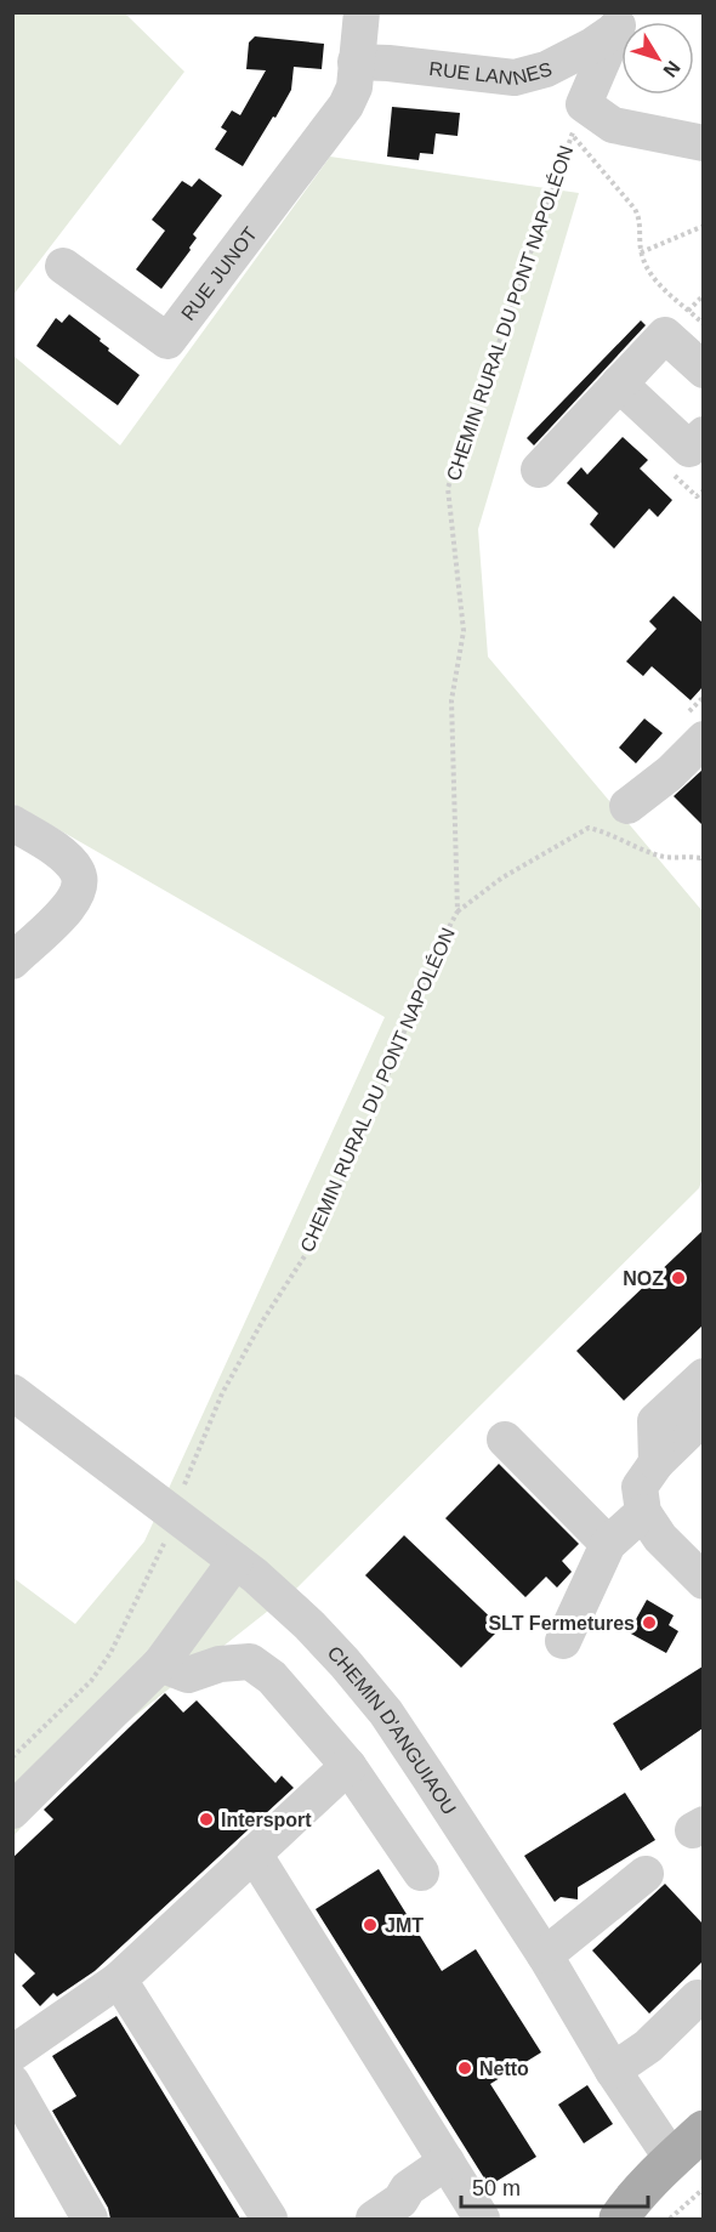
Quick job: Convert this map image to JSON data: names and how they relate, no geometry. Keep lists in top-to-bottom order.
{
  "streets": {
    "street": ["RUE LANNES", "RUE JUNOT", "CHEMIN D'ANGUIAOU"],
    "path": ["CHEMIN RURAL DU PONT NAPOLÉON"]
  },
  "crossings": [
    ["RUE LANNES", "RUE JUNOT"],
    ["CHEMIN RURAL DU PONT NAPOLÉON", "CHEMIN D'ANGUIAOU"]
  ],
  "places": [
    "NOZ",
    "SLT Fermetures",
    "Intersport",
    "JMT",
    "Netto"
  ],
  "scale_bar": "50 m",
  "north": "bottom right"
}
